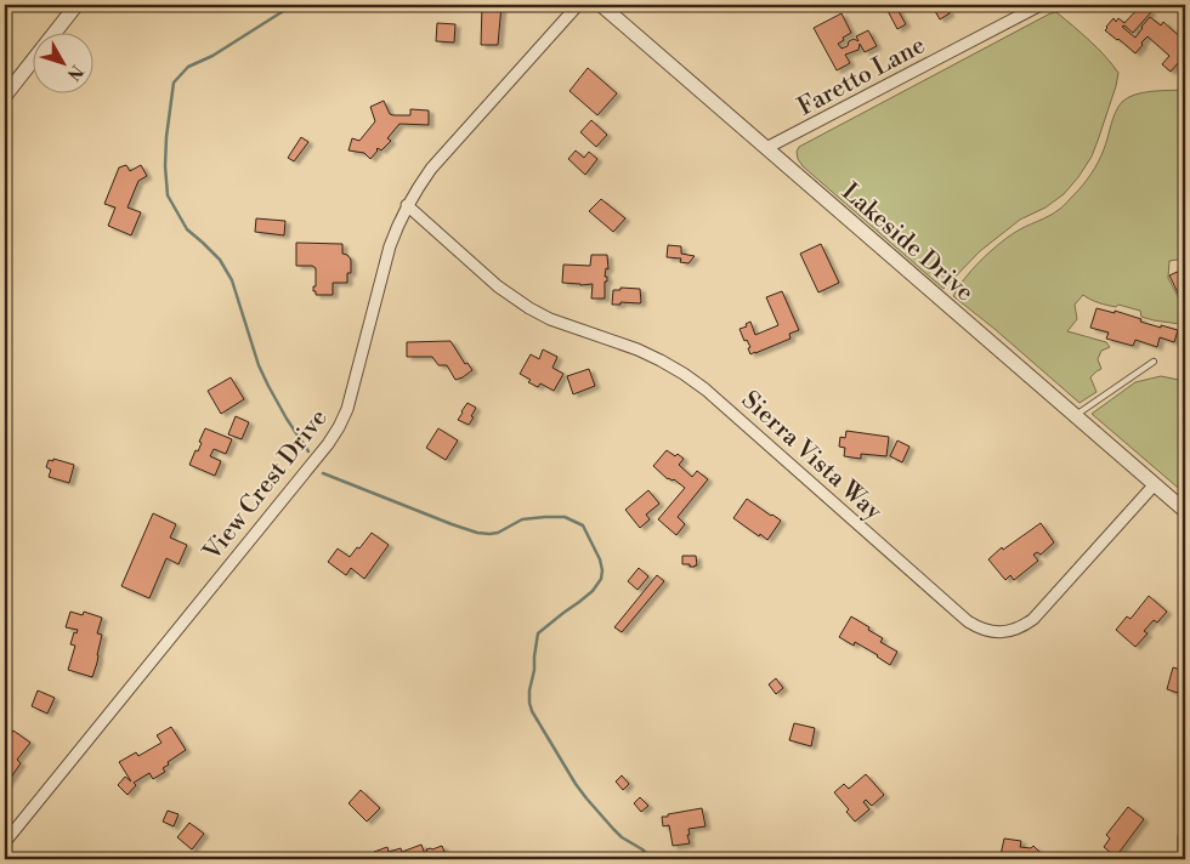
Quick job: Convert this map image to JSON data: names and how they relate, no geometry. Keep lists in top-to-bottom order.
{
  "streets": {
    "street": [
      "Faretto Lane",
      "Lakeside Drive",
      "Sierra Vista Way",
      "View Crest Drive"
    ]
  },
  "crossings": [
    ["Faretto Lane", "Lakeside Drive"],
    ["Lakeside Drive", "Sierra Vista Way"],
    ["Sierra Vista Way", "View Crest Drive"]
  ],
  "north": "bottom right"
}
